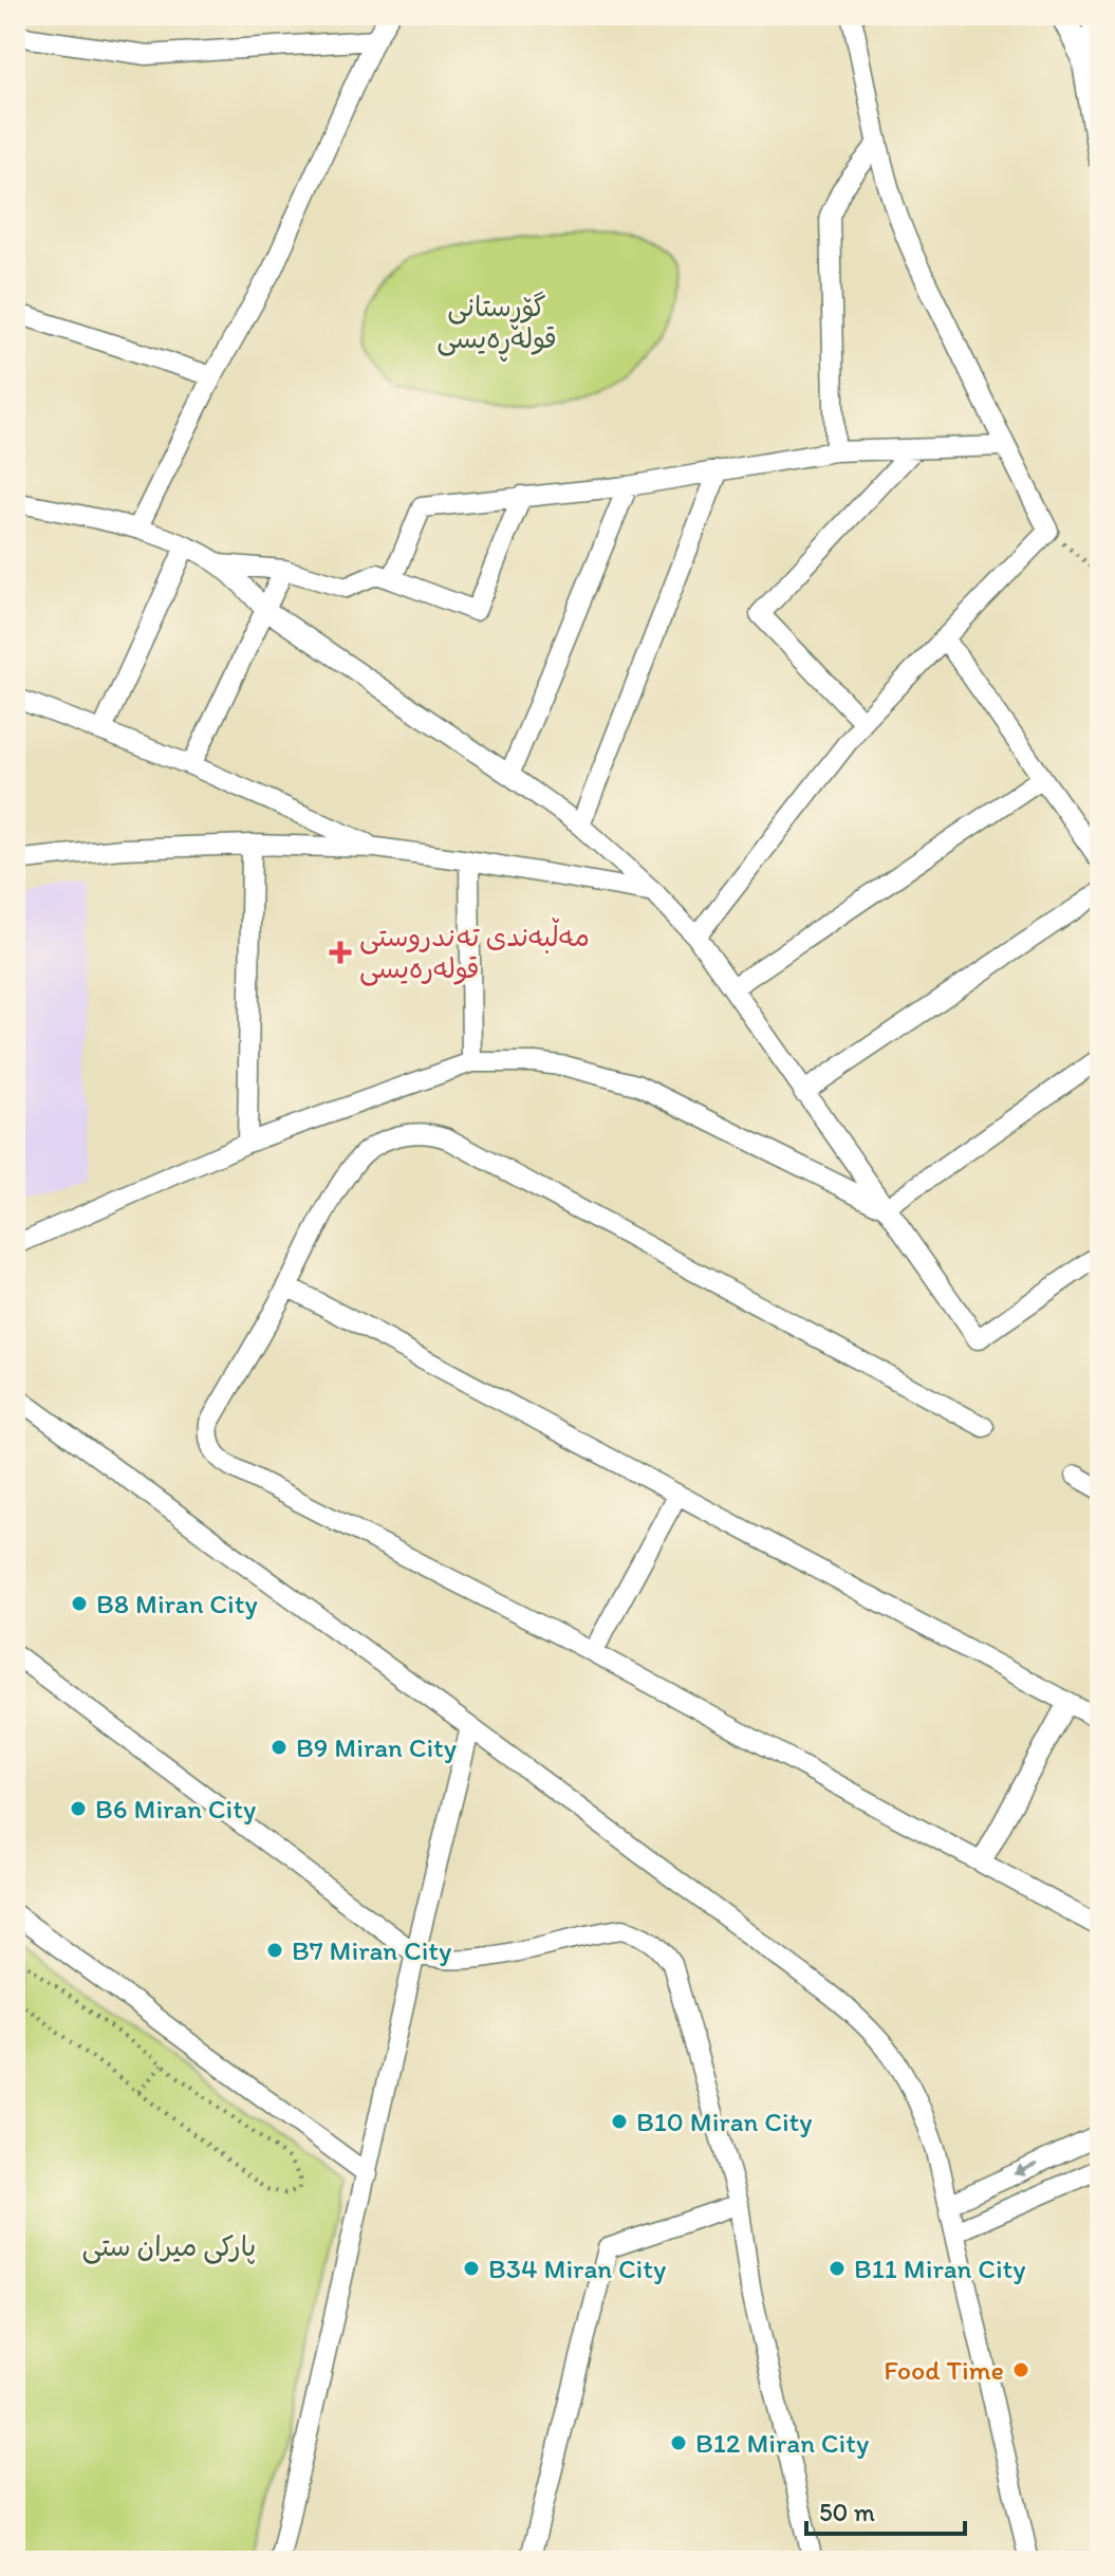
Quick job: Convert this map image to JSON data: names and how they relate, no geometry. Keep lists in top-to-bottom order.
{
  "parks": ["گۆڕستانی قولەڕەیسی", "پارکی میران ستی"],
  "places": {
    "health": ["مەڵبەندی تەندروستی قولەرەیسی"],
    "other": [
      "B8 Miran City",
      "B9 Miran City",
      "B6 Miran City",
      "B7 Miran City",
      "B10 Miran City",
      "B34 Miran City",
      "B11 Miran City",
      "Food Time",
      "B12 Miran City"
    ]
  },
  "scale_bar": "50 m"
}
